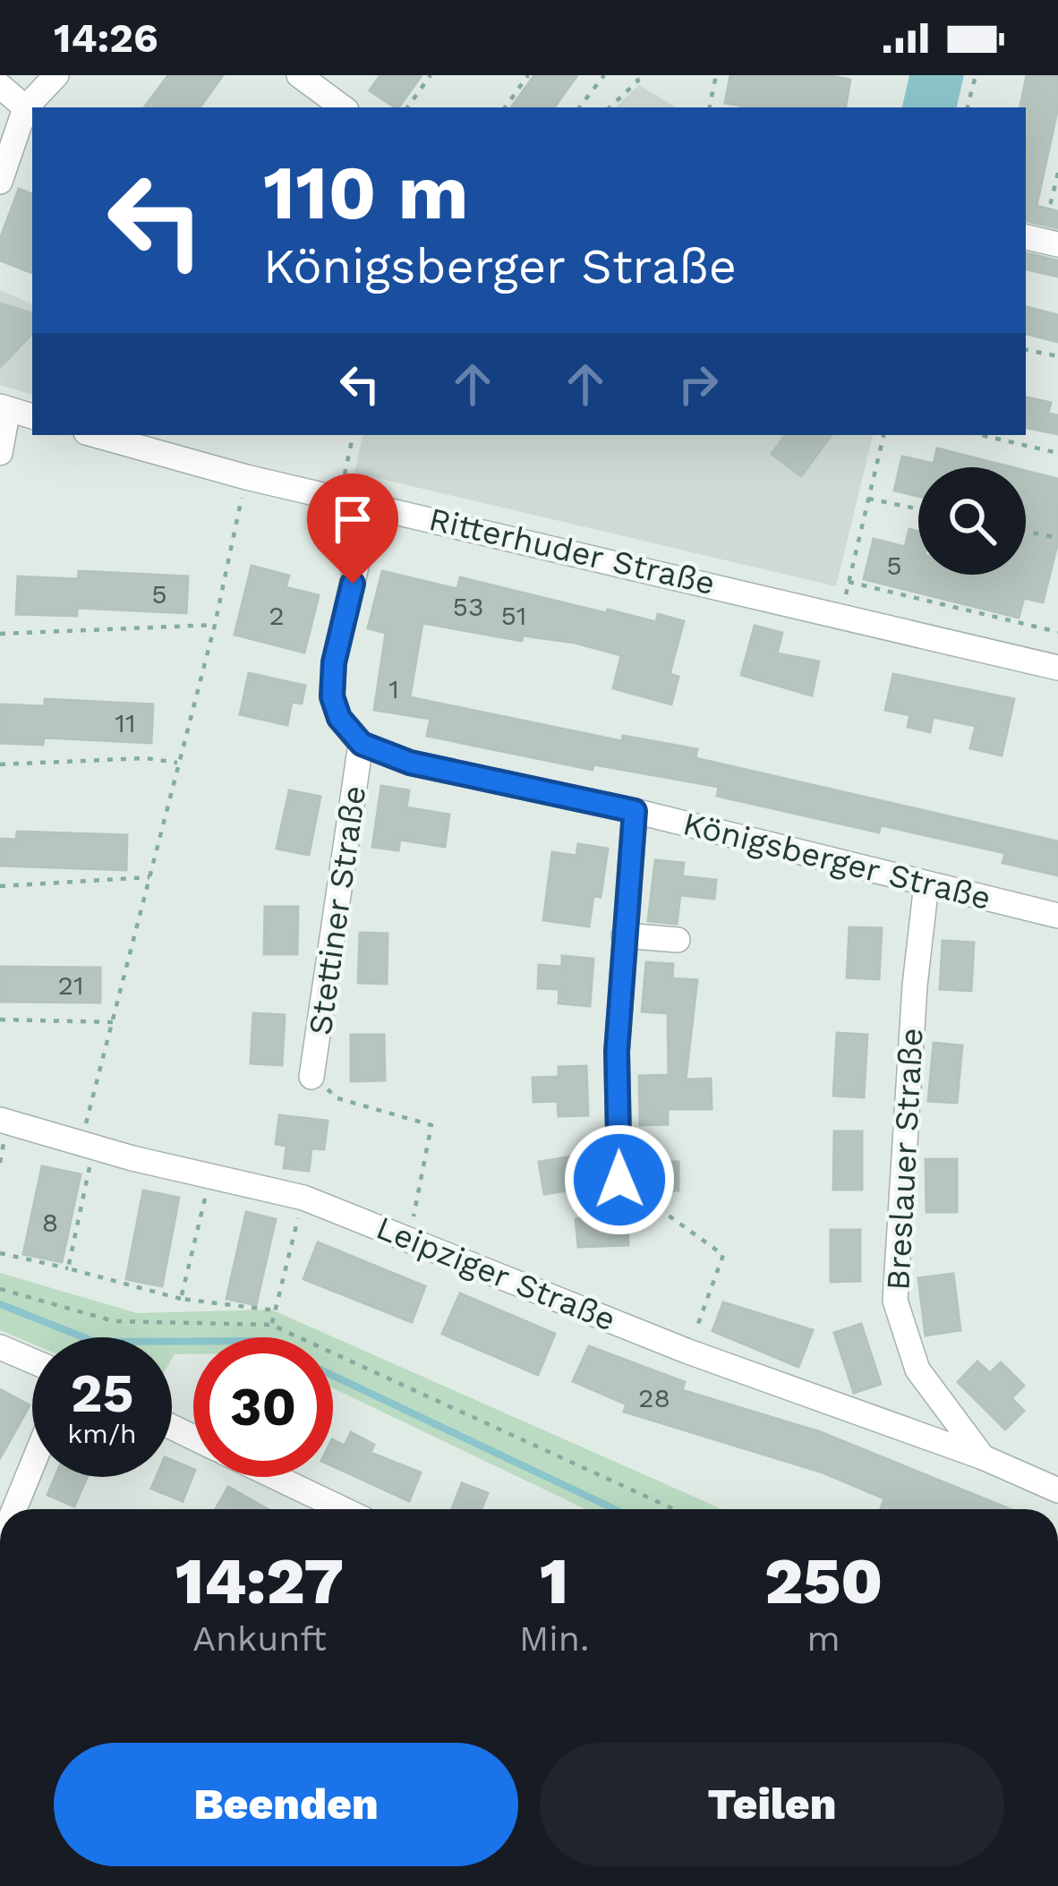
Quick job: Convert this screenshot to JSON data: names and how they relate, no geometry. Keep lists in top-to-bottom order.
{
  "streets": {
    "street": [
      "Ritterhuder Straße",
      "Königsberger Straße",
      "Stettiner Straße",
      "Breslauer Straße",
      "Leipziger Straße"
    ]
  },
  "crossings": [
    ["Königsberger Straße", "Stettiner Straße"],
    ["Königsberger Straße", "Breslauer Straße"],
    ["Breslauer Straße", "Leipziger Straße"]
  ],
  "house_numbers": [
    "5",
    "5",
    "53",
    "2",
    "51",
    "1",
    "11",
    "21",
    "8",
    "28"
  ],
  "page": {
    "status": "14:26",
    "turn": ["110 m", "Königsberger Straße"],
    "speed": "25 km/h",
    "limit": "30",
    "eta": [
      "14:27",
      "Ankunft",
      "1",
      "Min.",
      "250",
      "m"
    ],
    "buttons": ["Beenden", "Teilen"]
  }
}
